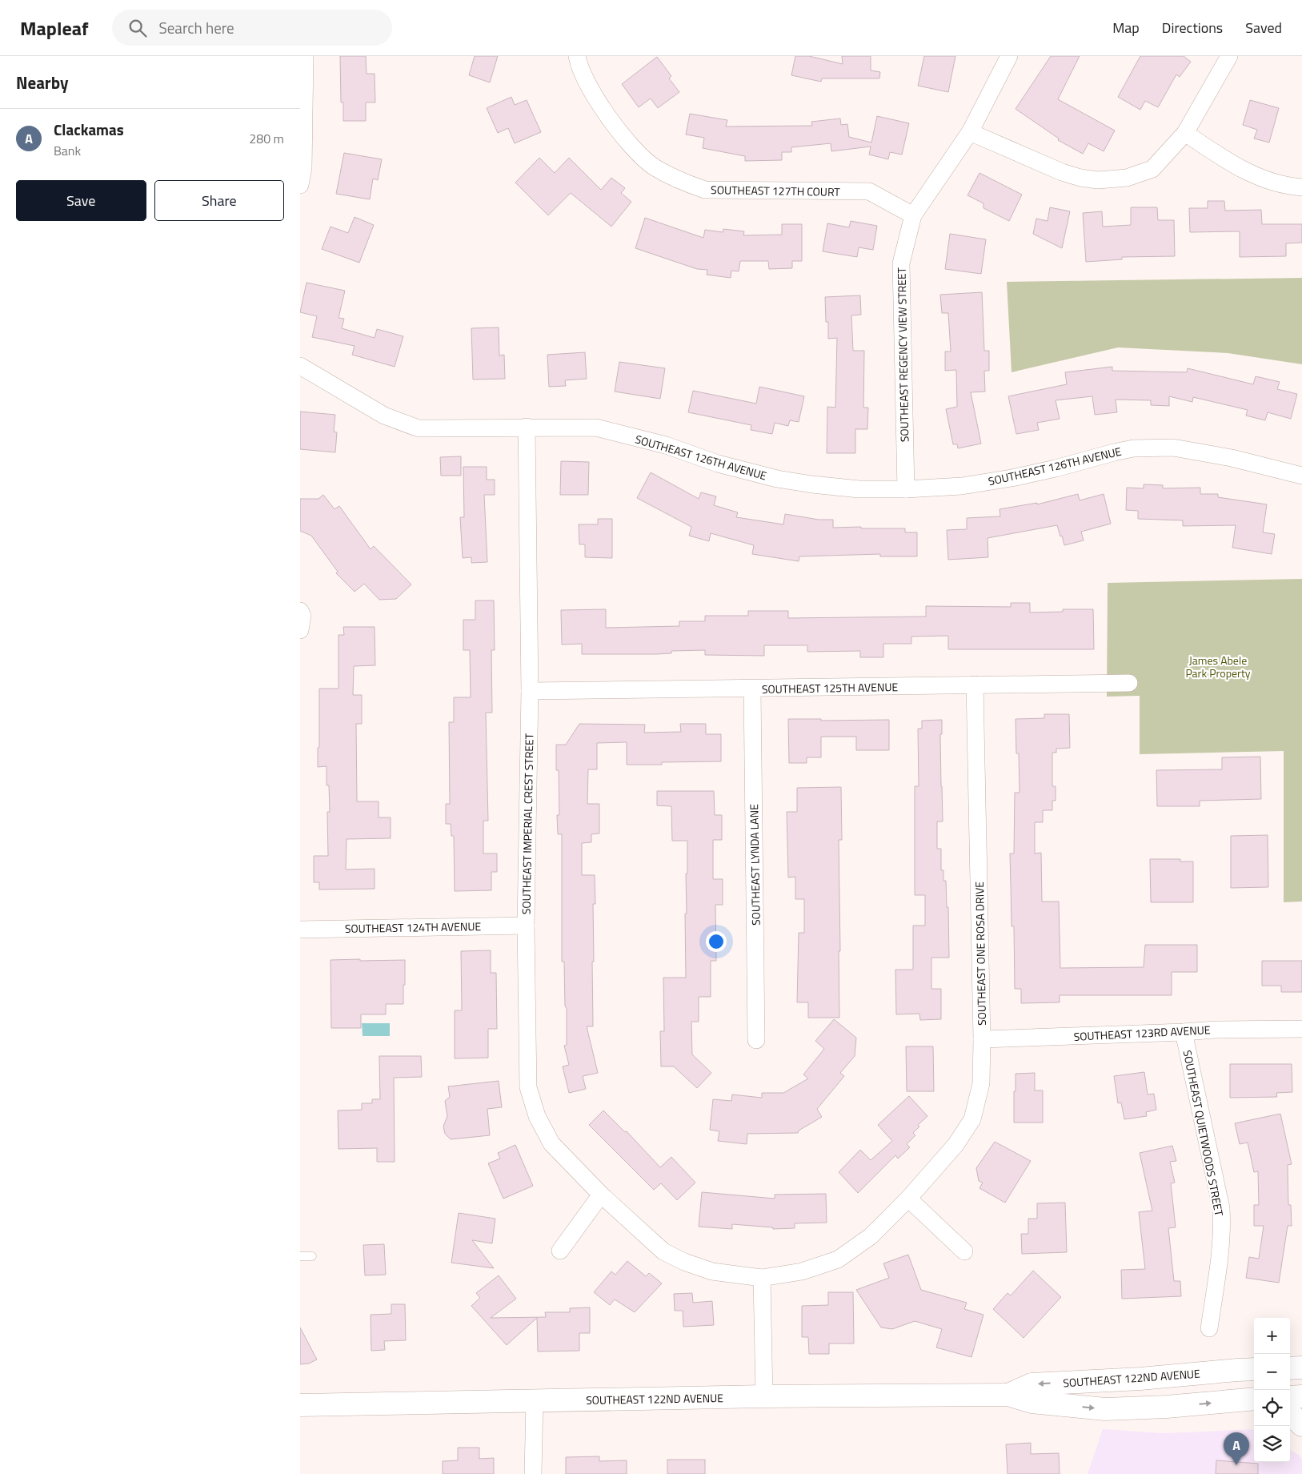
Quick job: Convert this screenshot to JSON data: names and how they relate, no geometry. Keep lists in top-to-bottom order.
{
  "streets": {
    "main road": ["SOUTHEAST 122ND AVENUE"],
    "street": [
      "SOUTHEAST 127TH COURT",
      "SOUTHEAST REGENCY VIEW STREET",
      "SOUTHEAST 126TH AVENUE",
      "SOUTHEAST 125TH AVENUE",
      "SOUTHEAST IMPERIAL CREST STREET",
      "SOUTHEAST LYNDA LANE",
      "SOUTHEAST 124TH AVENUE",
      "SOUTHEAST ONE ROSA DRIVE",
      "SOUTHEAST 123RD AVENUE",
      "SOUTHEAST QUIETWOODS STREET"
    ]
  },
  "crossings": [
    ["SOUTHEAST 127TH COURT", "SOUTHEAST REGENCY VIEW STREET"],
    ["SOUTHEAST REGENCY VIEW STREET", "SOUTHEAST 126TH AVENUE"],
    ["SOUTHEAST 126TH AVENUE", "SOUTHEAST IMPERIAL CREST STREET"],
    ["SOUTHEAST 125TH AVENUE", "SOUTHEAST IMPERIAL CREST STREET"],
    ["SOUTHEAST 125TH AVENUE", "SOUTHEAST LYNDA LANE"],
    ["SOUTHEAST 125TH AVENUE", "SOUTHEAST ONE ROSA DRIVE"],
    ["SOUTHEAST IMPERIAL CREST STREET", "SOUTHEAST 124TH AVENUE"],
    ["SOUTHEAST IMPERIAL CREST STREET", "SOUTHEAST ONE ROSA DRIVE"],
    ["SOUTHEAST ONE ROSA DRIVE", "SOUTHEAST 123RD AVENUE"],
    ["SOUTHEAST 123RD AVENUE", "SOUTHEAST QUIETWOODS STREET"]
  ],
  "parks": ["James Abele Park Property"],
  "page": {
    "header": "Mapleaf",
    "search": "Search here",
    "nav": ["Map", "Directions", "Saved"],
    "heading": "Nearby",
    "list": [
      {
        "mark": "A",
        "name": "Clackamas",
        "note": "Bank",
        "value": "280 m"
      }
    ],
    "buttons": ["Save", "Share"],
    "map_buttons": ["+", "−"],
    "pins": "A"
  }
}
